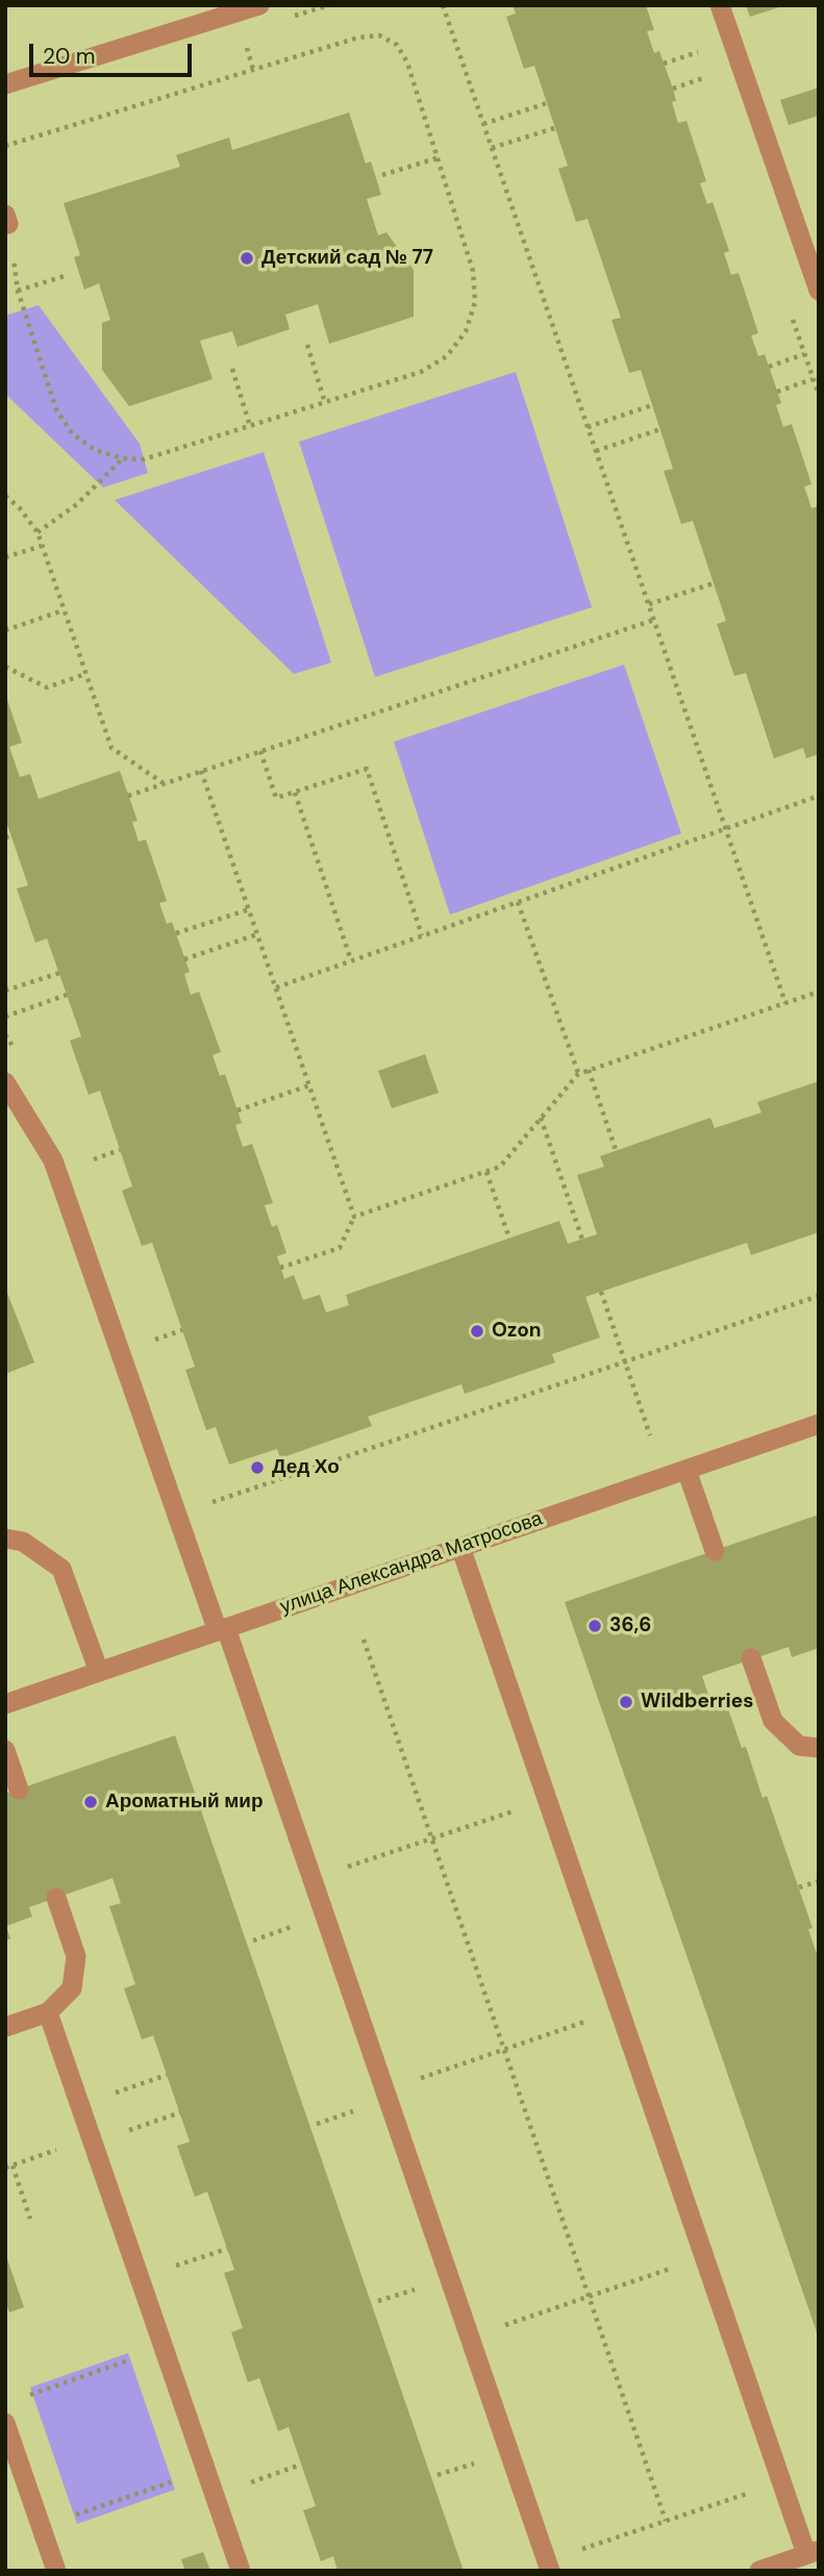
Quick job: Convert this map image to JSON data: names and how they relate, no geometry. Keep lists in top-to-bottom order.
{
  "streets": {
    "street": ["улица Александра Матросова"]
  },
  "places": [
    "Детский сад № 77",
    "Ozon",
    "Дед Хо",
    "36,6",
    "Wildberries",
    "Ароматный мир"
  ],
  "scale_bar": "20 m"
}
